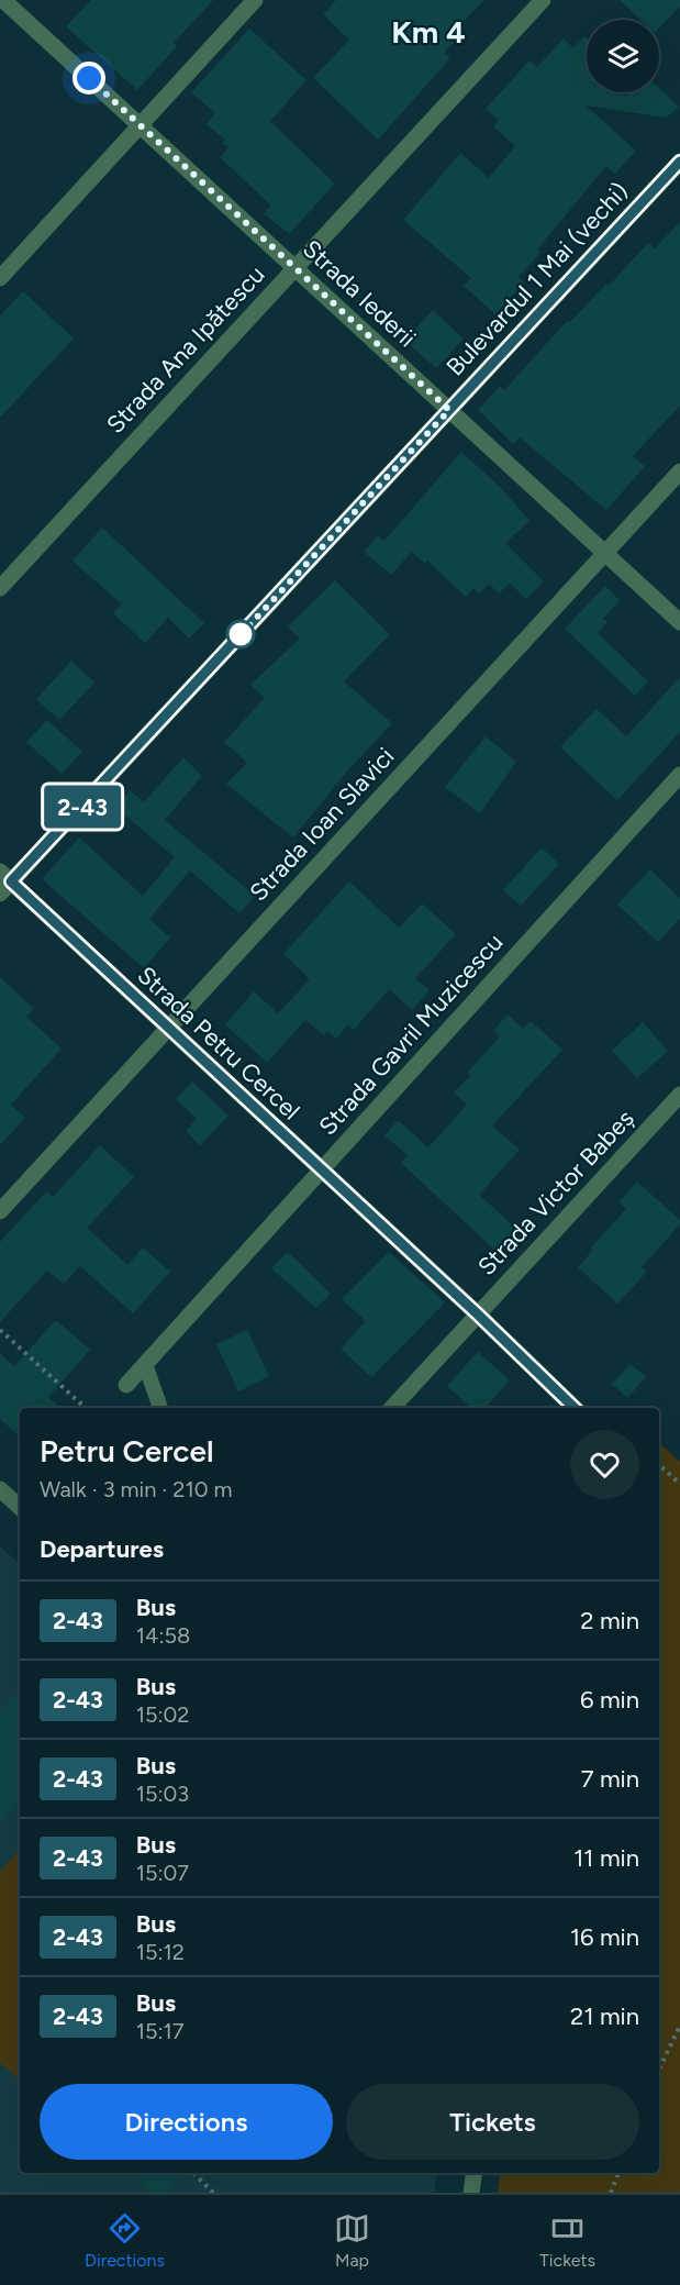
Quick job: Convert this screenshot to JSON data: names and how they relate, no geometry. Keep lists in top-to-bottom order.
{
  "streets": {
    "street": [
      "Bulevardul 1 Mai (vechi)",
      "Strada Iederii",
      "Strada Ana Ipătescu",
      "Strada Ioan Slavici",
      "Strada Gavril Muzicescu",
      "Strada Petru Cercel",
      "Strada Victor Babeș"
    ]
  },
  "crossings": [
    ["Bulevardul 1 Mai (vechi)", "Strada Iederii"],
    ["Bulevardul 1 Mai (vechi)", "Strada Petru Cercel"],
    ["Strada Iederii", "Strada Ana Ipătescu"],
    ["Strada Iederii", "Strada Ioan Slavici"],
    ["Strada Ioan Slavici", "Strada Petru Cercel"],
    ["Strada Gavril Muzicescu", "Strada Petru Cercel"],
    ["Strada Petru Cercel", "Strada Victor Babeș"]
  ],
  "districts": ["Km 4"],
  "lines": ["bus line 2-43"],
  "page": {
    "on_map": "2-43",
    "heading": [
      ["Petru Cercel", "Walk · 3 min · 210 m"],
      "Departures"
    ],
    "list": [
      {
        "mark": "2-43",
        "name": "Bus",
        "note": "14:58",
        "value": "2 min"
      },
      {
        "mark": "2-43",
        "name": "Bus",
        "note": "15:02",
        "value": "6 min"
      },
      {
        "mark": "2-43",
        "name": "Bus",
        "note": "15:03",
        "value": "7 min"
      },
      {
        "mark": "2-43",
        "name": "Bus",
        "note": "15:07",
        "value": "11 min"
      },
      {
        "mark": "2-43",
        "name": "Bus",
        "note": "15:12",
        "value": "16 min"
      },
      {
        "mark": "2-43",
        "name": "Bus",
        "note": "15:17",
        "value": "21 min"
      }
    ],
    "buttons": ["Directions", "Tickets"],
    "tabs": ["Directions", "Map", "Tickets"]
  }
}
